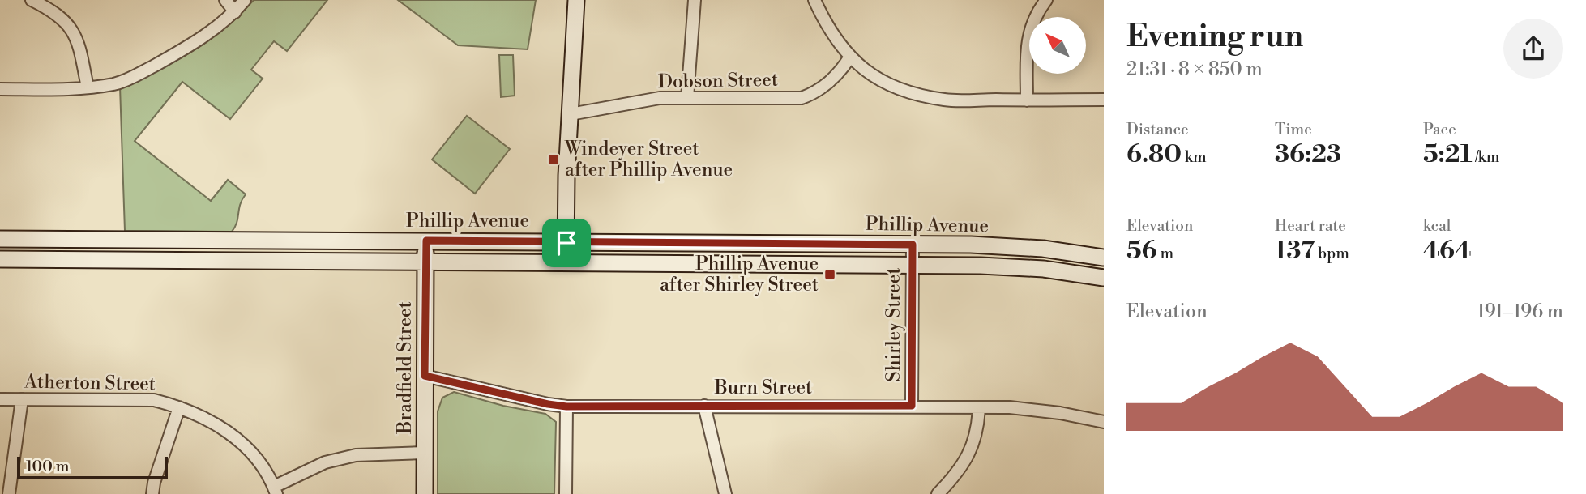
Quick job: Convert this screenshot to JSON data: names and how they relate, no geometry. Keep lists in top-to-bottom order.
{
  "streets": {
    "main road": ["Phillip Avenue", "Bradfield Street"],
    "street": [
      "Dobson Street",
      "Shirley Street",
      "Atherton Street",
      "Burn Street"
    ]
  },
  "crossings": [
    ["Phillip Avenue", "Shirley Street"],
    ["Phillip Avenue", "Bradfield Street"],
    ["Shirley Street", "Burn Street"],
    ["Bradfield Street", "Burn Street"]
  ],
  "places": {
    "transit": ["Windeyer Street after Phillip Avenue", "Phillip Avenue after Shirley Street"]
  },
  "scale_bar": "100 m",
  "north": "top left",
  "page": {
    "heading": ["Evening run", "21:31 · 8 × 850 m"],
    "stats": [
      ["Distance", "6.80 km"],
      ["Time", "36:23"],
      ["Pace", "5:21 /km"],
      ["Elevation", "56 m"],
      ["Heart rate", "137 bpm"],
      ["kcal", "464"]
    ],
    "chart": ["Elevation", "191–196 m"],
    "scale": "100 m"
  }
}
